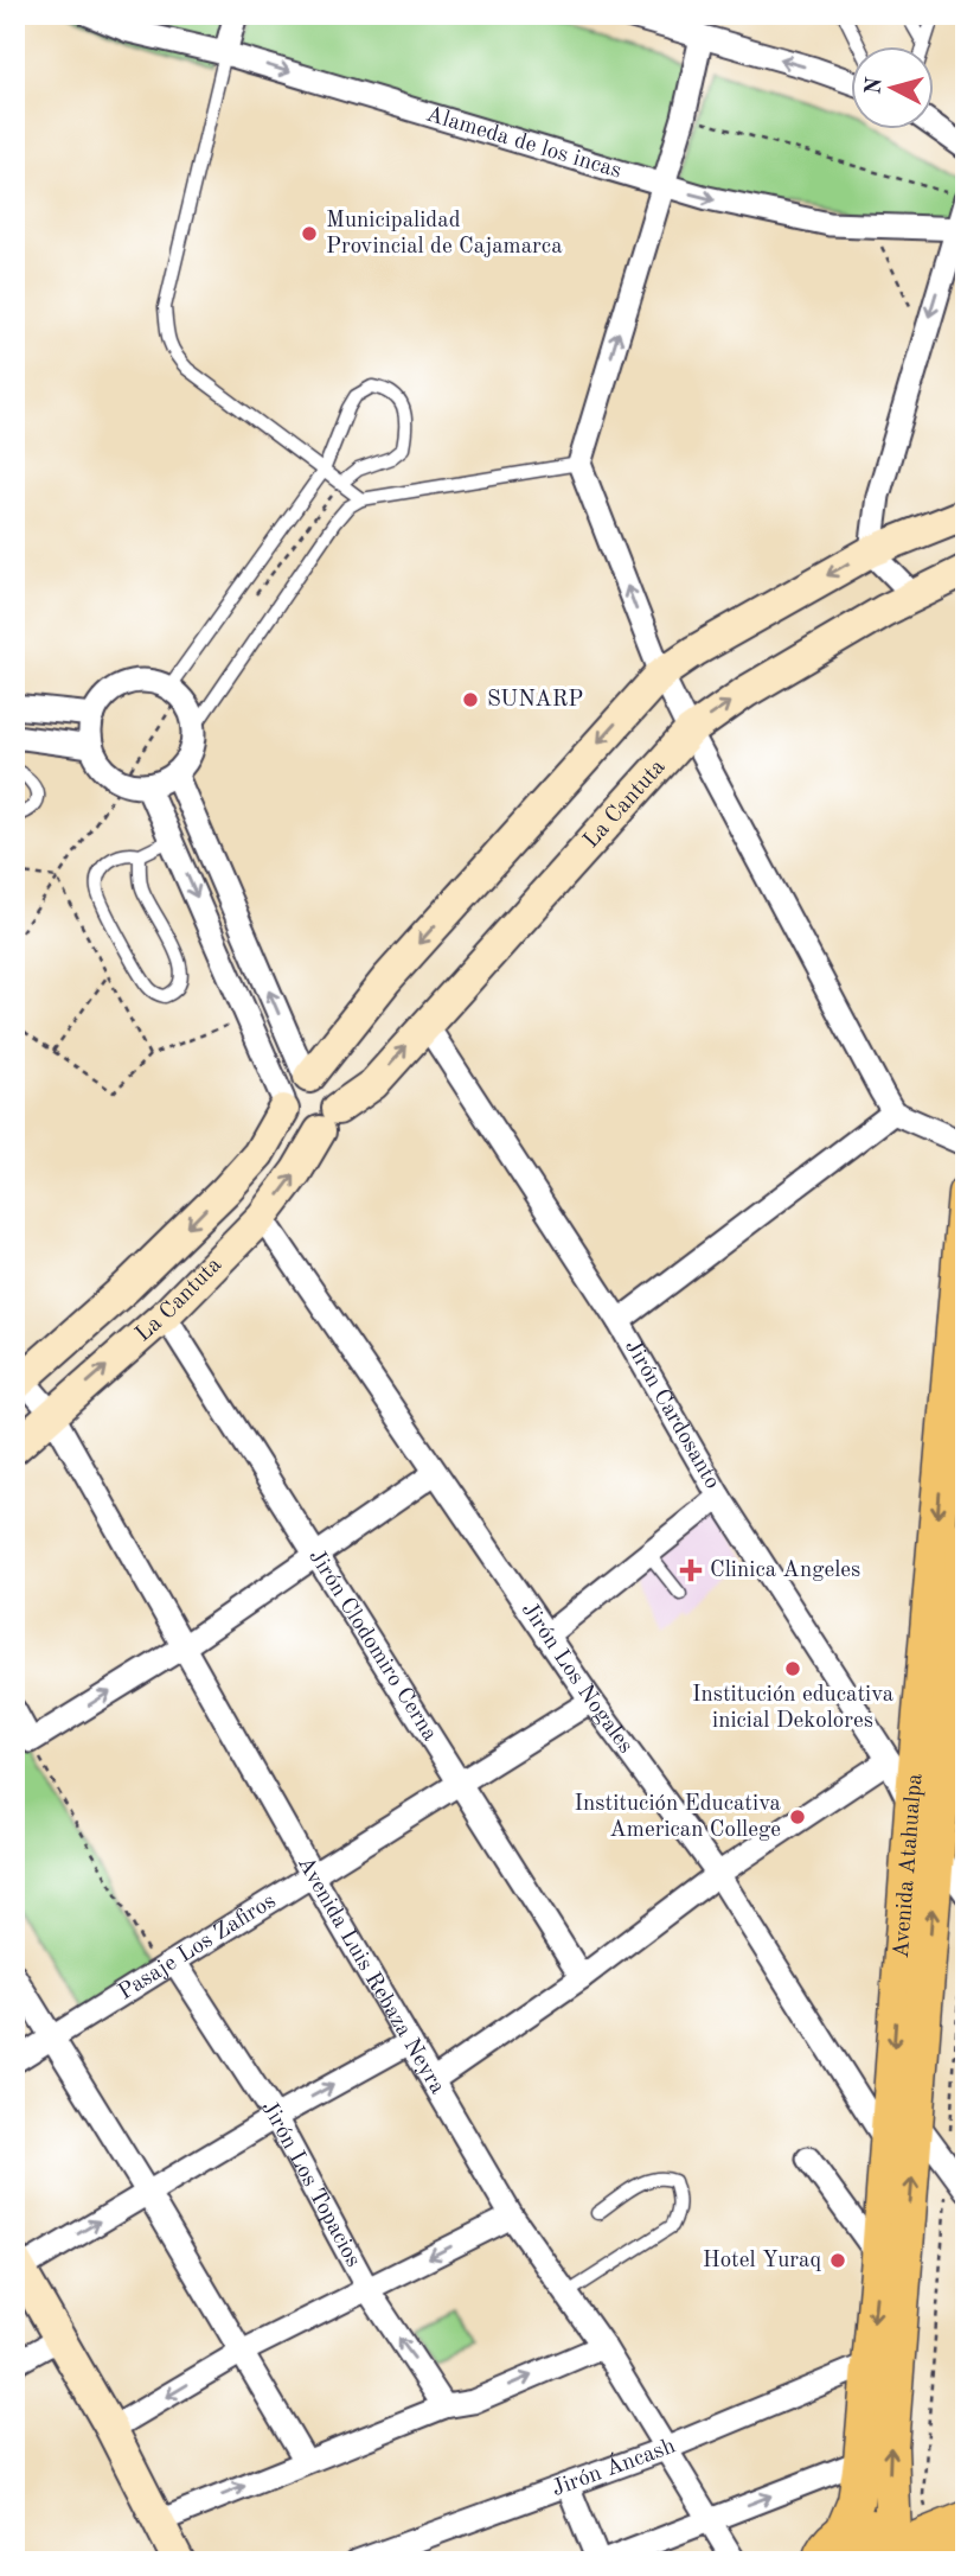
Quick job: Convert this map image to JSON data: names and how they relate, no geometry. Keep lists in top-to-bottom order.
{
  "streets": {
    "main road": ["Avenida Atahualpa"],
    "street": [
      "Alameda de los incas",
      "La Cantuta",
      "Jirón Cardosanto",
      "Jirón Clodomiro Cerna",
      "Jirón Los Nogales",
      "Pasaje Los Zafiros",
      "Avenida Luis Rebaza Neyra",
      "Jirón Los Topacios",
      "Jirón Áncash"
    ]
  },
  "crossings": [
    ["La Cantuta", "Jirón Cardosanto"],
    ["La Cantuta", "Jirón Clodomiro Cerna"],
    ["La Cantuta", "Jirón Los Nogales"],
    ["La Cantuta", "Avenida Luis Rebaza Neyra"],
    ["Jirón Cardosanto", "Avenida Atahualpa"],
    ["Jirón Clodomiro Cerna", "Pasaje Los Zafiros"],
    ["Jirón Los Nogales", "Avenida Atahualpa"],
    ["Jirón Los Nogales", "Pasaje Los Zafiros"],
    ["Avenida Atahualpa", "Jirón Áncash"],
    ["Pasaje Los Zafiros", "Avenida Luis Rebaza Neyra"],
    ["Pasaje Los Zafiros", "Jirón Los Topacios"],
    ["Avenida Luis Rebaza Neyra", "Jirón Áncash"]
  ],
  "places": {
    "other": [
      "Municipalidad Provincial de Cajamarca",
      "SUNARP",
      "Institución educativa inicial Dekolores",
      "Institución Educativa American College",
      "Hotel Yuraq"
    ],
    "health": ["Clinica Angeles"]
  },
  "north": "left"
}
